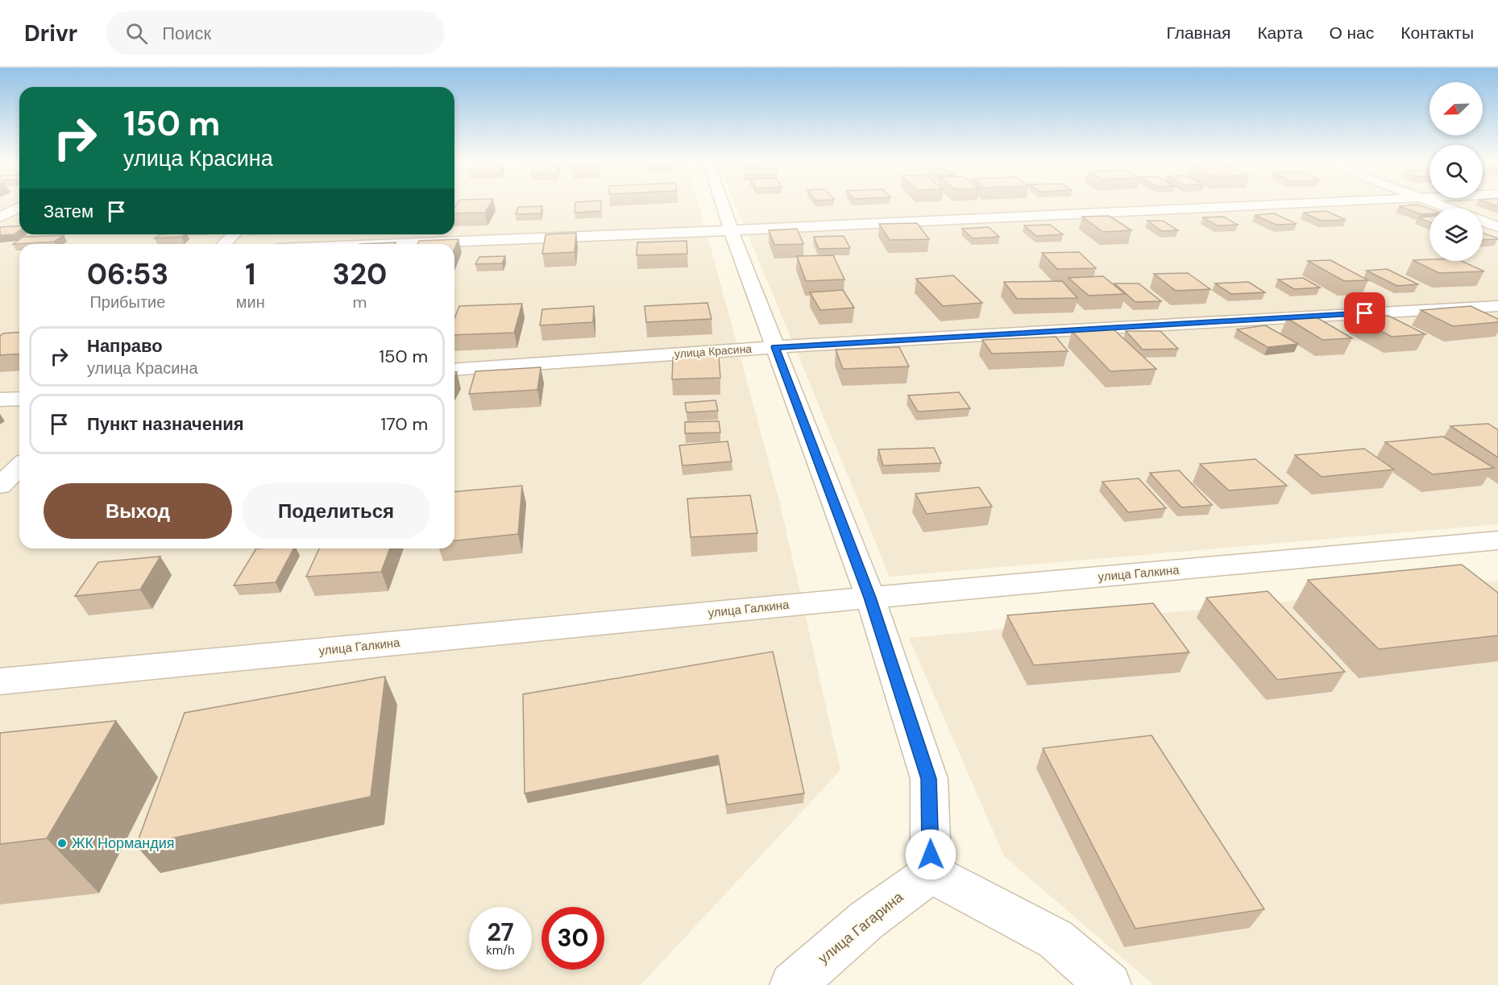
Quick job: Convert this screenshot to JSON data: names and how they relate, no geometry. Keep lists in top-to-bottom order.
{
  "streets": {
    "street": ["улица Красина", "улица Галкина", "улица Гагарина"]
  },
  "places": ["ЖК Нормандия"],
  "north": "bottom left",
  "page": {
    "header": "Drivr",
    "search": "Поиск",
    "nav": [
      "Главная",
      "Карта",
      "О нас",
      "Контакты"
    ],
    "turn": ["150 m", "улица Красина"],
    "then": "Затем",
    "eta": [
      "06:53",
      "Прибытие",
      "1",
      "мин",
      "320",
      "m"
    ],
    "list": [
      {
        "name": "Направо",
        "note": "улица Красина",
        "value": "150 m"
      },
      {
        "name": "Пункт назначения",
        "value": "170 m"
      }
    ],
    "buttons": ["Выход", "Поделиться"],
    "speed": "27 km/h",
    "limit": "30"
  }
}
